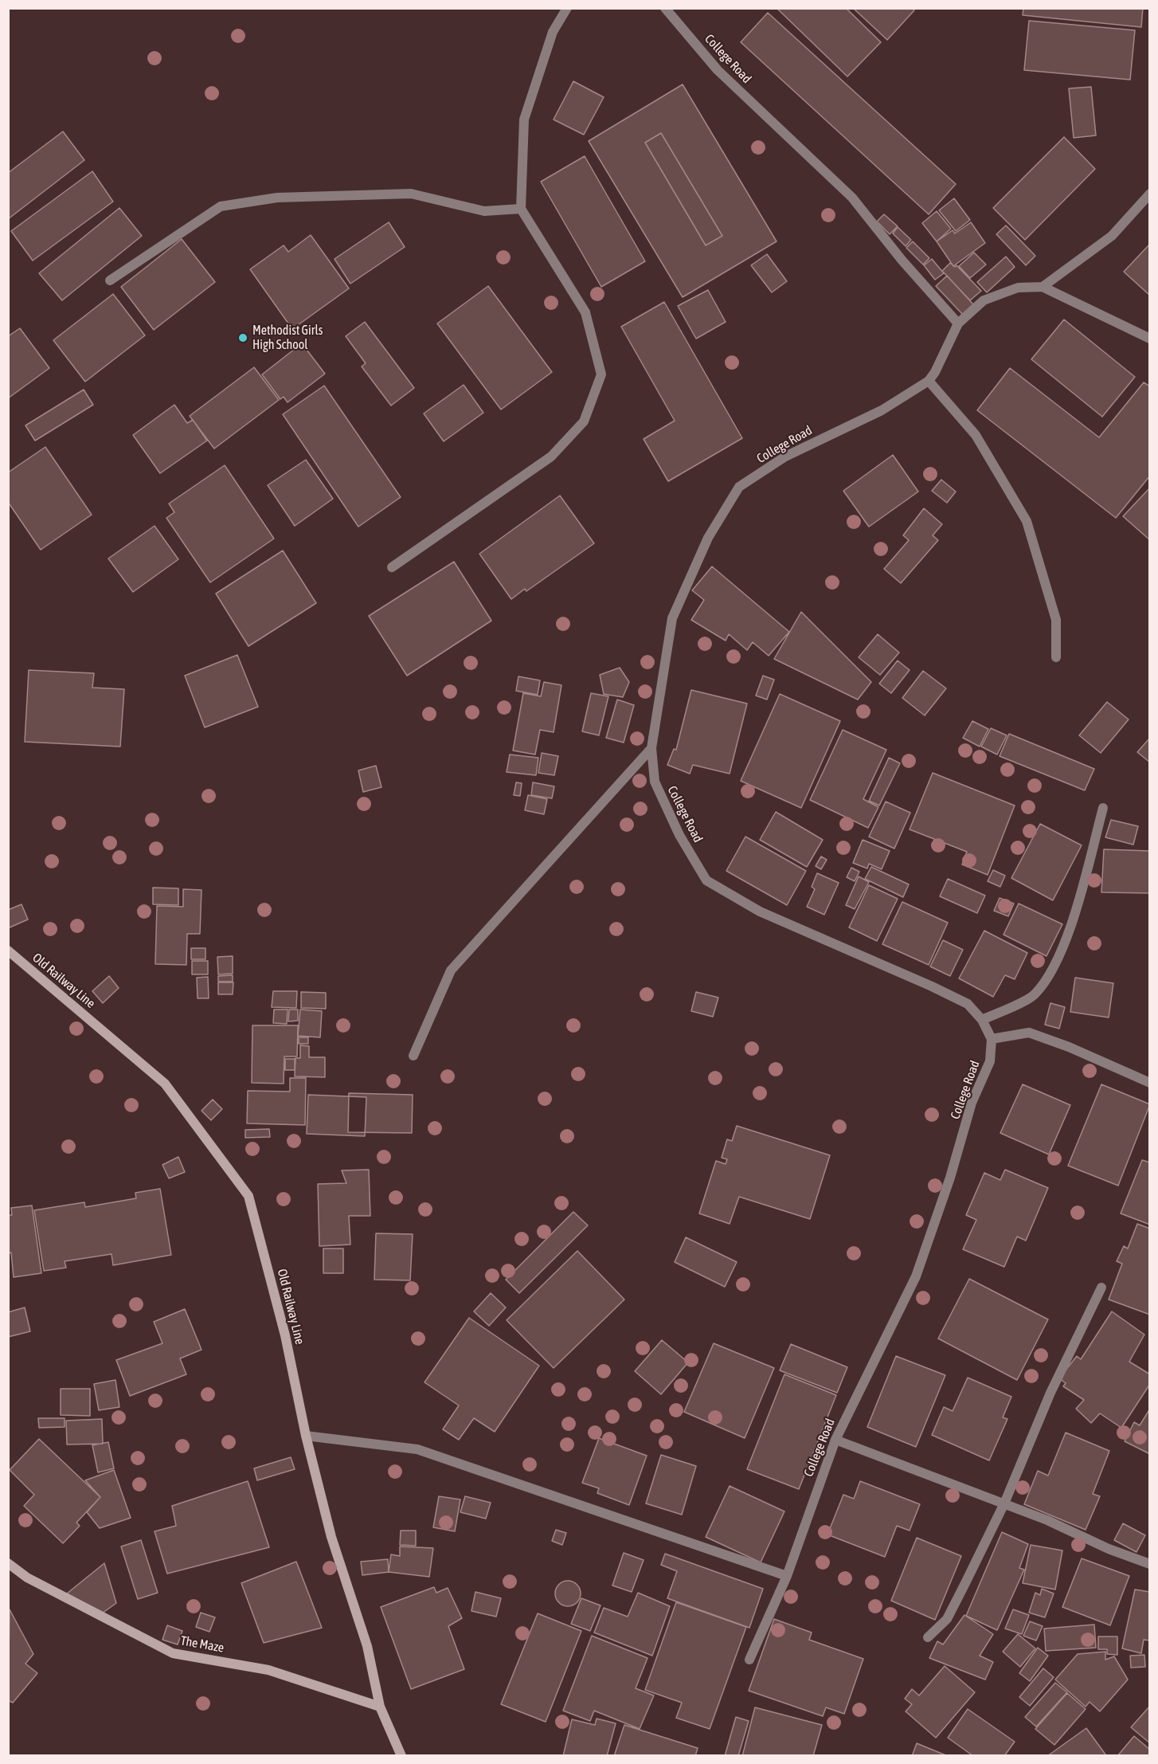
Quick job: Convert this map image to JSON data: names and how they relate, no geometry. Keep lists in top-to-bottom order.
{
  "streets": {
    "street": ["College Road", "Old Railway Line", "The Maze"]
  },
  "crossings": [
    ["Old Railway Line", "The Maze"]
  ],
  "places": ["Methodist Girls High School"]
}
